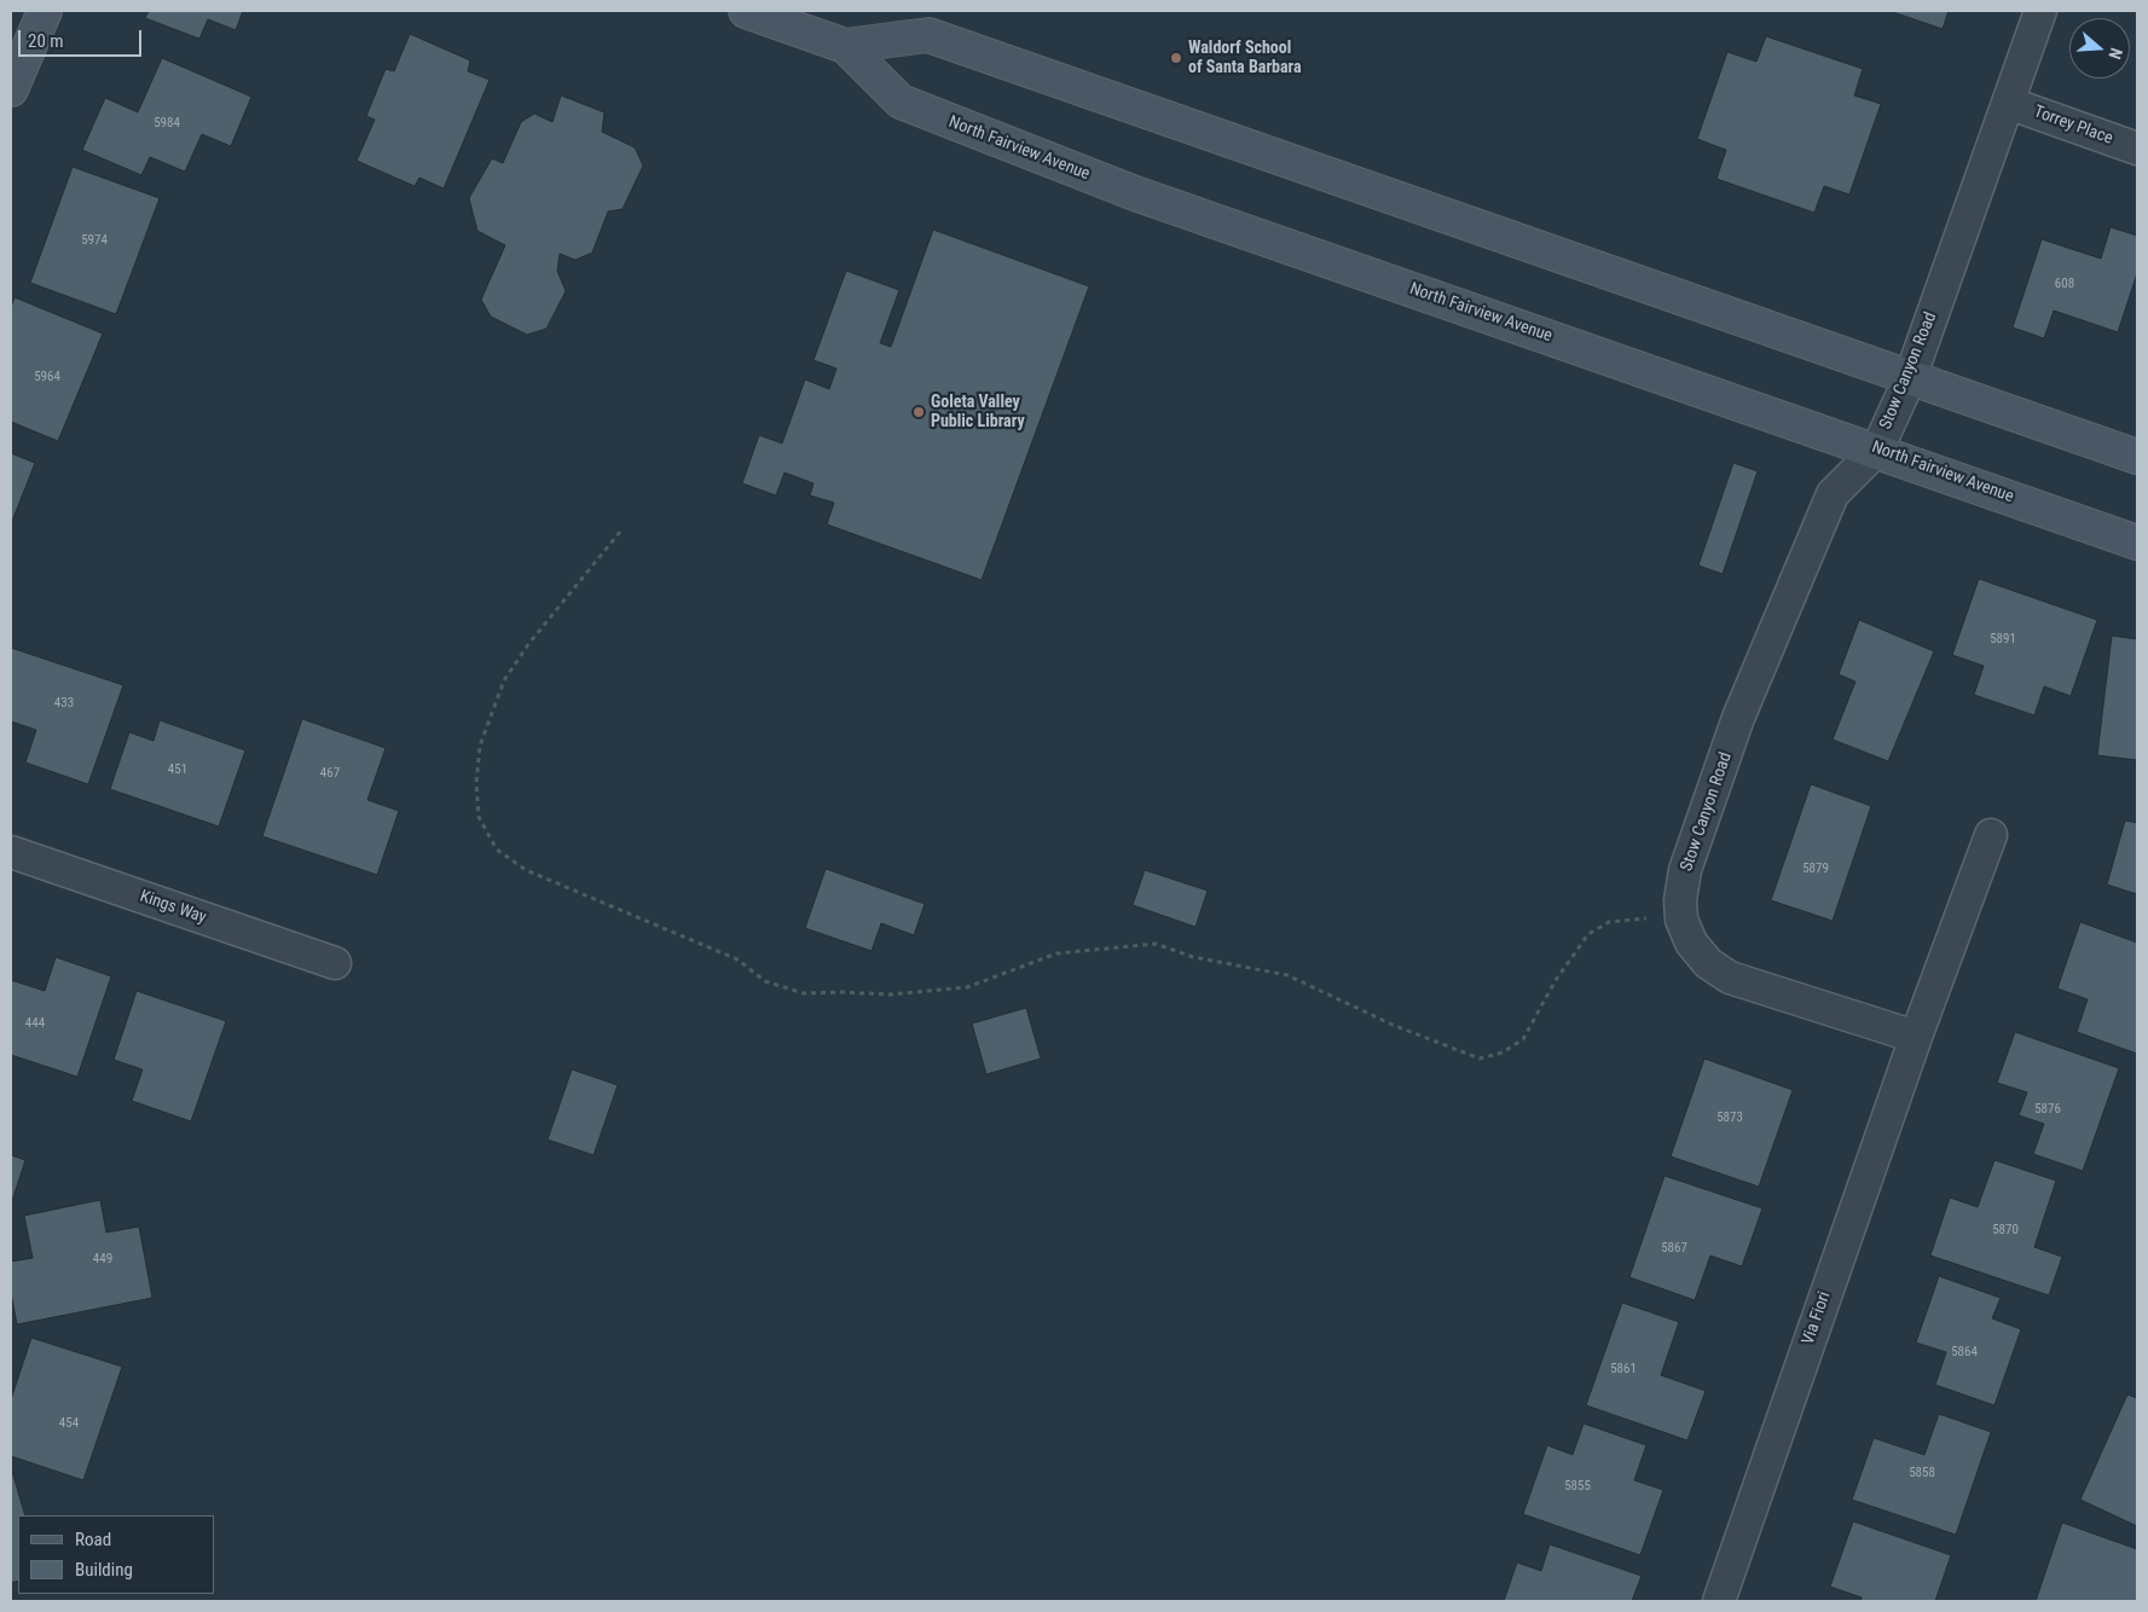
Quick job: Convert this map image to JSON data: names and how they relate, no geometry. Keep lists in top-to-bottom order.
{
  "streets": {
    "main road": ["North Fairview Avenue"],
    "street": [
      "Torrey Place",
      "Stow Canyon Road",
      "Kings Way",
      "Via Fiori"
    ]
  },
  "crossings": [
    ["Torrey Place", "Stow Canyon Road"],
    ["North Fairview Avenue", "Stow Canyon Road"]
  ],
  "places": ["Waldorf School of Santa Barbara", "Goleta Valley Public Library"],
  "house_numbers": [
    "5984",
    "5974",
    "608",
    "5964",
    "5891",
    "433",
    "451",
    "467",
    "5879",
    "444",
    "5876",
    "5873",
    "5870",
    "5867",
    "449",
    "5864",
    "5861",
    "454",
    "5858",
    "5855"
  ],
  "legend": ["Road", "Building"],
  "scale_bar": "20 m",
  "north": "right"
}
